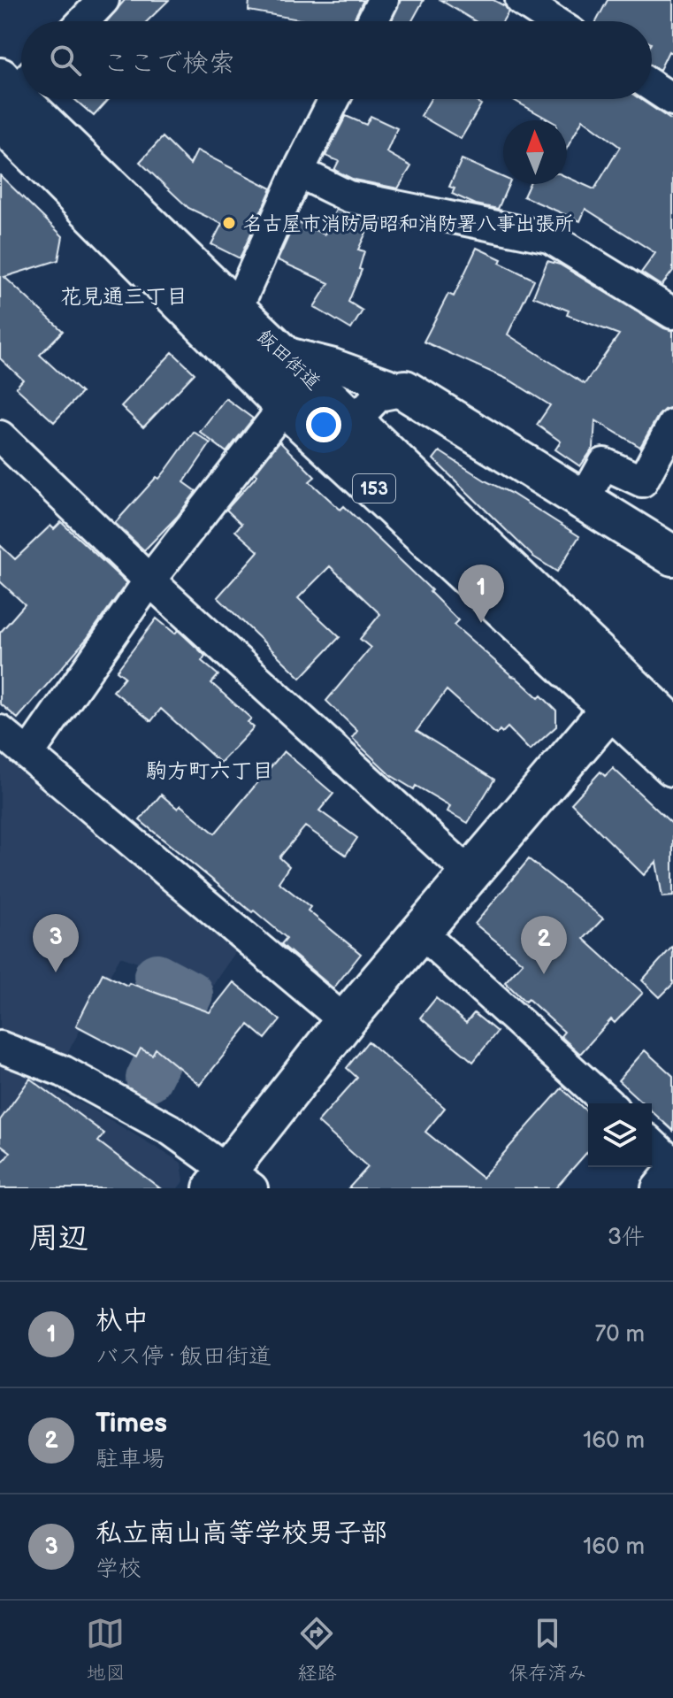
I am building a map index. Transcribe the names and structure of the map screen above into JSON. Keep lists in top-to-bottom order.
{
  "streets": {
    "main road": ["飯田街道", "153"]
  },
  "districts": ["花見通三丁目", "駒方町六丁目"],
  "places": ["名古屋市消防局昭和消防署八事出張所"],
  "north": "top",
  "page": {
    "search": "ここで検索",
    "pins": ["1", "3", "2"],
    "heading": ["周辺", "3件"],
    "list": [
      {
        "mark": "1",
        "name": "杁中",
        "note": "バス停 · 飯田街道",
        "value": "70 m"
      },
      {
        "mark": "2",
        "name": "Times",
        "note": "駐車場",
        "value": "160 m"
      },
      {
        "mark": "3",
        "name": "私立南山高等学校男子部",
        "note": "学校",
        "value": "160 m"
      }
    ],
    "nav": ["地図", "経路", "保存済み"]
  }
}
